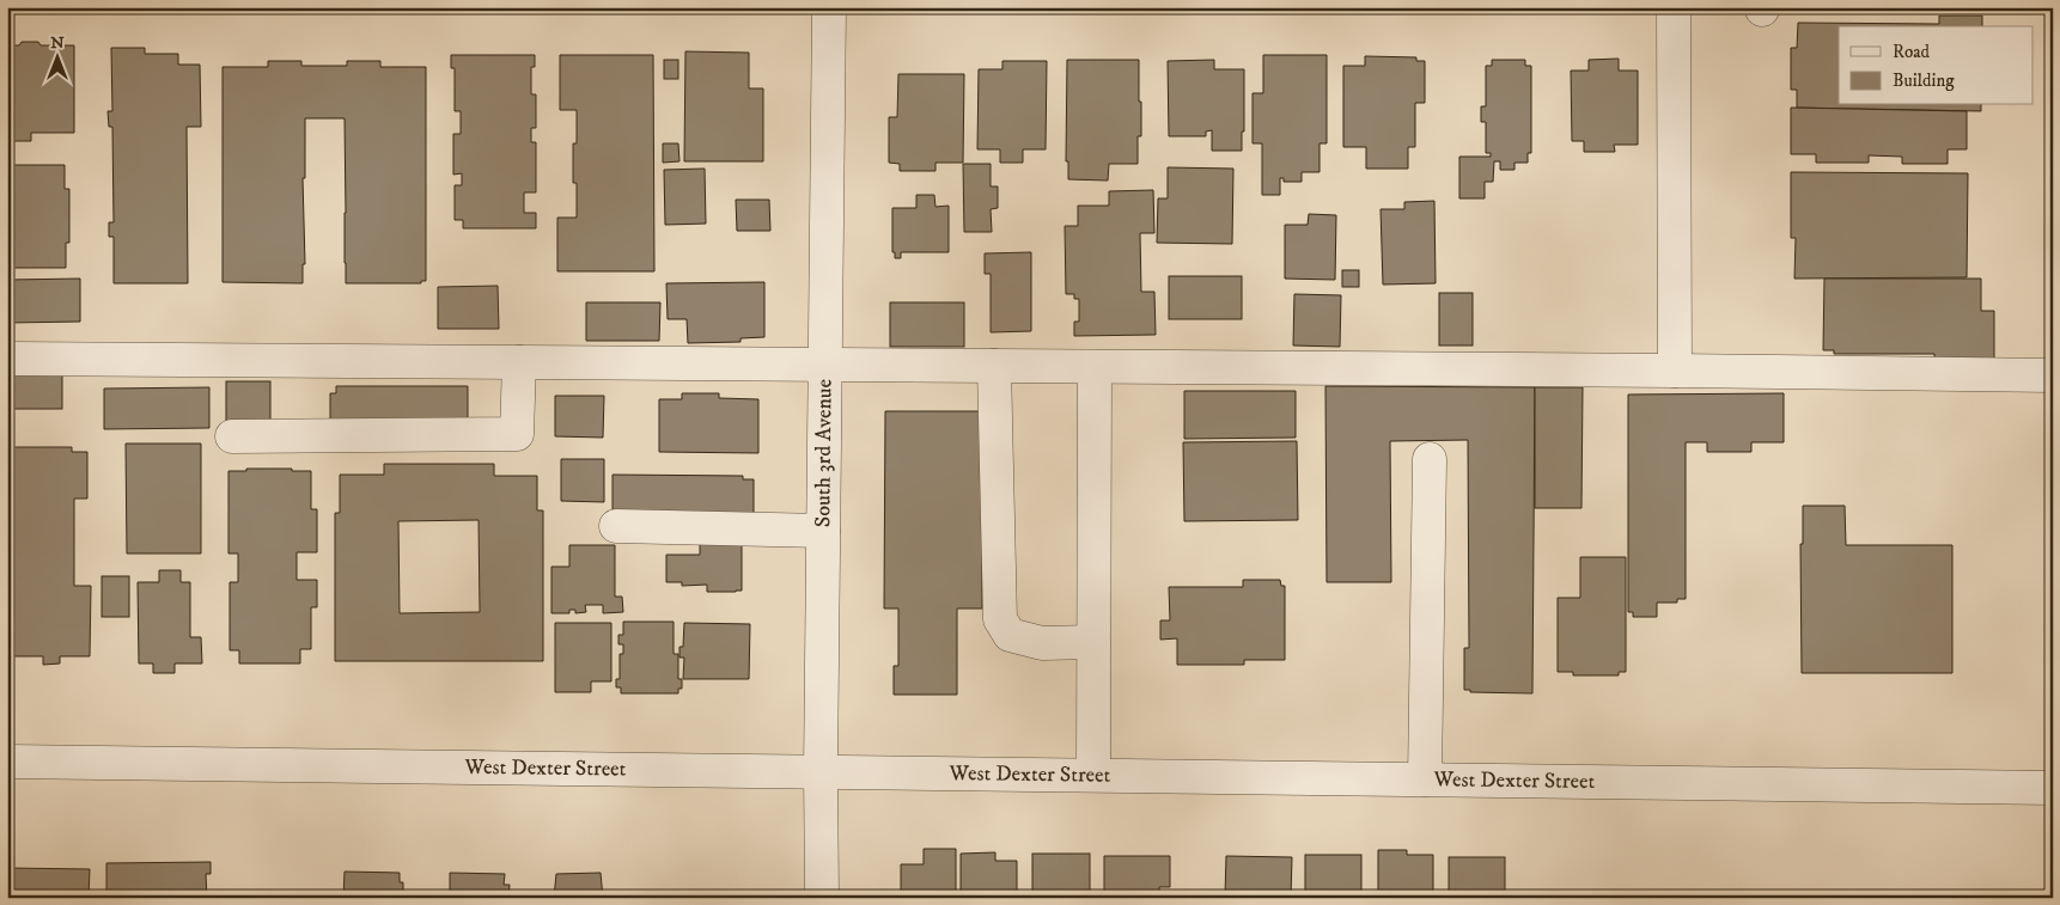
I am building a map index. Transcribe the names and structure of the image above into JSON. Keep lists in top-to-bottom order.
{
  "streets": {
    "street": ["South 3rd Avenue", "West Dexter Street"]
  },
  "crossings": [
    ["South 3rd Avenue", "West Dexter Street"]
  ],
  "legend": ["Road", "Building"],
  "north": "top"
}
